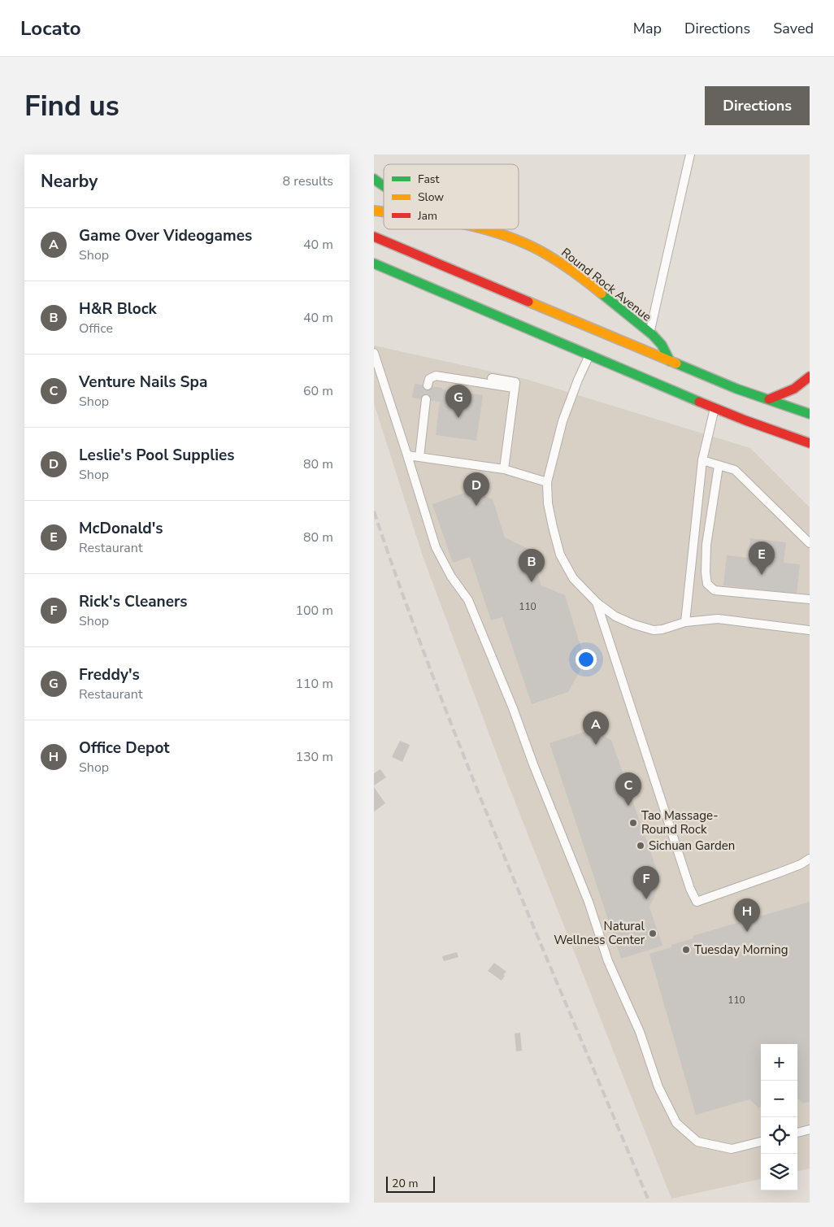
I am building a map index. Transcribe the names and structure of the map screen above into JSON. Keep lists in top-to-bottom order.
{
  "streets": {
    "main road": ["Round Rock Avenue"]
  },
  "places": [
    "Tao Massage- Round Rock",
    "Sichuan Garden",
    "Natural Wellness Center",
    "Tuesday Morning"
  ],
  "house_numbers": ["110", "110"],
  "legend": ["Fast", "Slow", "Jam"],
  "scale_bar": "20 m",
  "page": {
    "header": "Locato",
    "nav": ["Map", "Directions", "Saved"],
    "buttons": "Directions",
    "title": "Find us",
    "heading": ["Nearby", "8 results"],
    "list": [
      {
        "mark": "A",
        "name": "Game Over Videogames",
        "note": "Shop",
        "value": "40 m"
      },
      {
        "mark": "B",
        "name": "H&R Block",
        "note": "Office",
        "value": "40 m"
      },
      {
        "mark": "C",
        "name": "Venture Nails Spa",
        "note": "Shop",
        "value": "60 m"
      },
      {
        "mark": "D",
        "name": "Leslie's Pool Supplies",
        "note": "Shop",
        "value": "80 m"
      },
      {
        "mark": "E",
        "name": "McDonald's",
        "note": "Restaurant",
        "value": "80 m"
      },
      {
        "mark": "F",
        "name": "Rick's Cleaners",
        "note": "Shop",
        "value": "100 m"
      },
      {
        "mark": "G",
        "name": "Freddy's",
        "note": "Restaurant",
        "value": "110 m"
      },
      {
        "mark": "H",
        "name": "Office Depot",
        "note": "Shop",
        "value": "130 m"
      }
    ],
    "pins": [
      "G",
      "D",
      "E",
      "B",
      "A",
      "C",
      "F",
      "H"
    ],
    "map_buttons": ["+", "−"],
    "scale": "20 m"
  }
}
